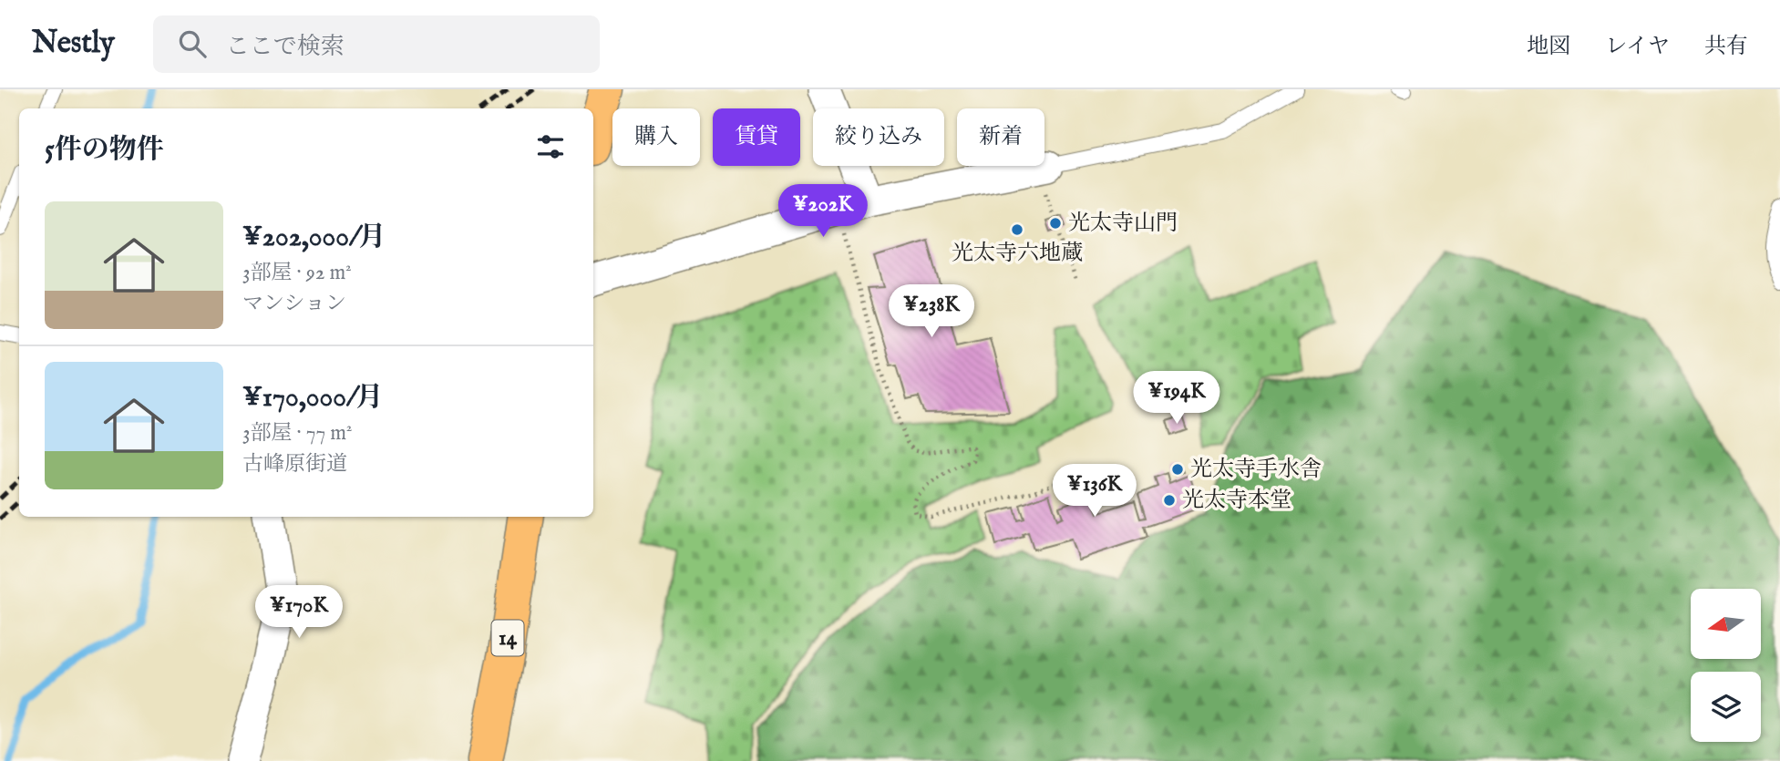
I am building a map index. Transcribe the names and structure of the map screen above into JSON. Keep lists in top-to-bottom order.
{
  "streets": {
    "main road": ["14"]
  },
  "places": [
    "光太寺山門",
    "光太寺六地蔵",
    "光太寺手水舎",
    "光太寺本堂"
  ],
  "north": "left",
  "page": {
    "header": "Nestly",
    "search": "ここで検索",
    "nav": ["地図", "レイヤ", "共有"],
    "chip": [
      "購入",
      "賃貸",
      "絞り込み",
      "新着"
    ],
    "heading": "5件の物件",
    "price": [
      "¥202K",
      "¥238K",
      "¥194K",
      "¥136K",
      "¥170K"
    ],
    "list": [
      {
        "name": "¥202,000/月",
        "note": "3部屋 · 92 m² · マンション"
      },
      {
        "name": "¥170,000/月",
        "note": "3部屋 · 77 m² · 古峰原街道"
      }
    ]
  }
}
